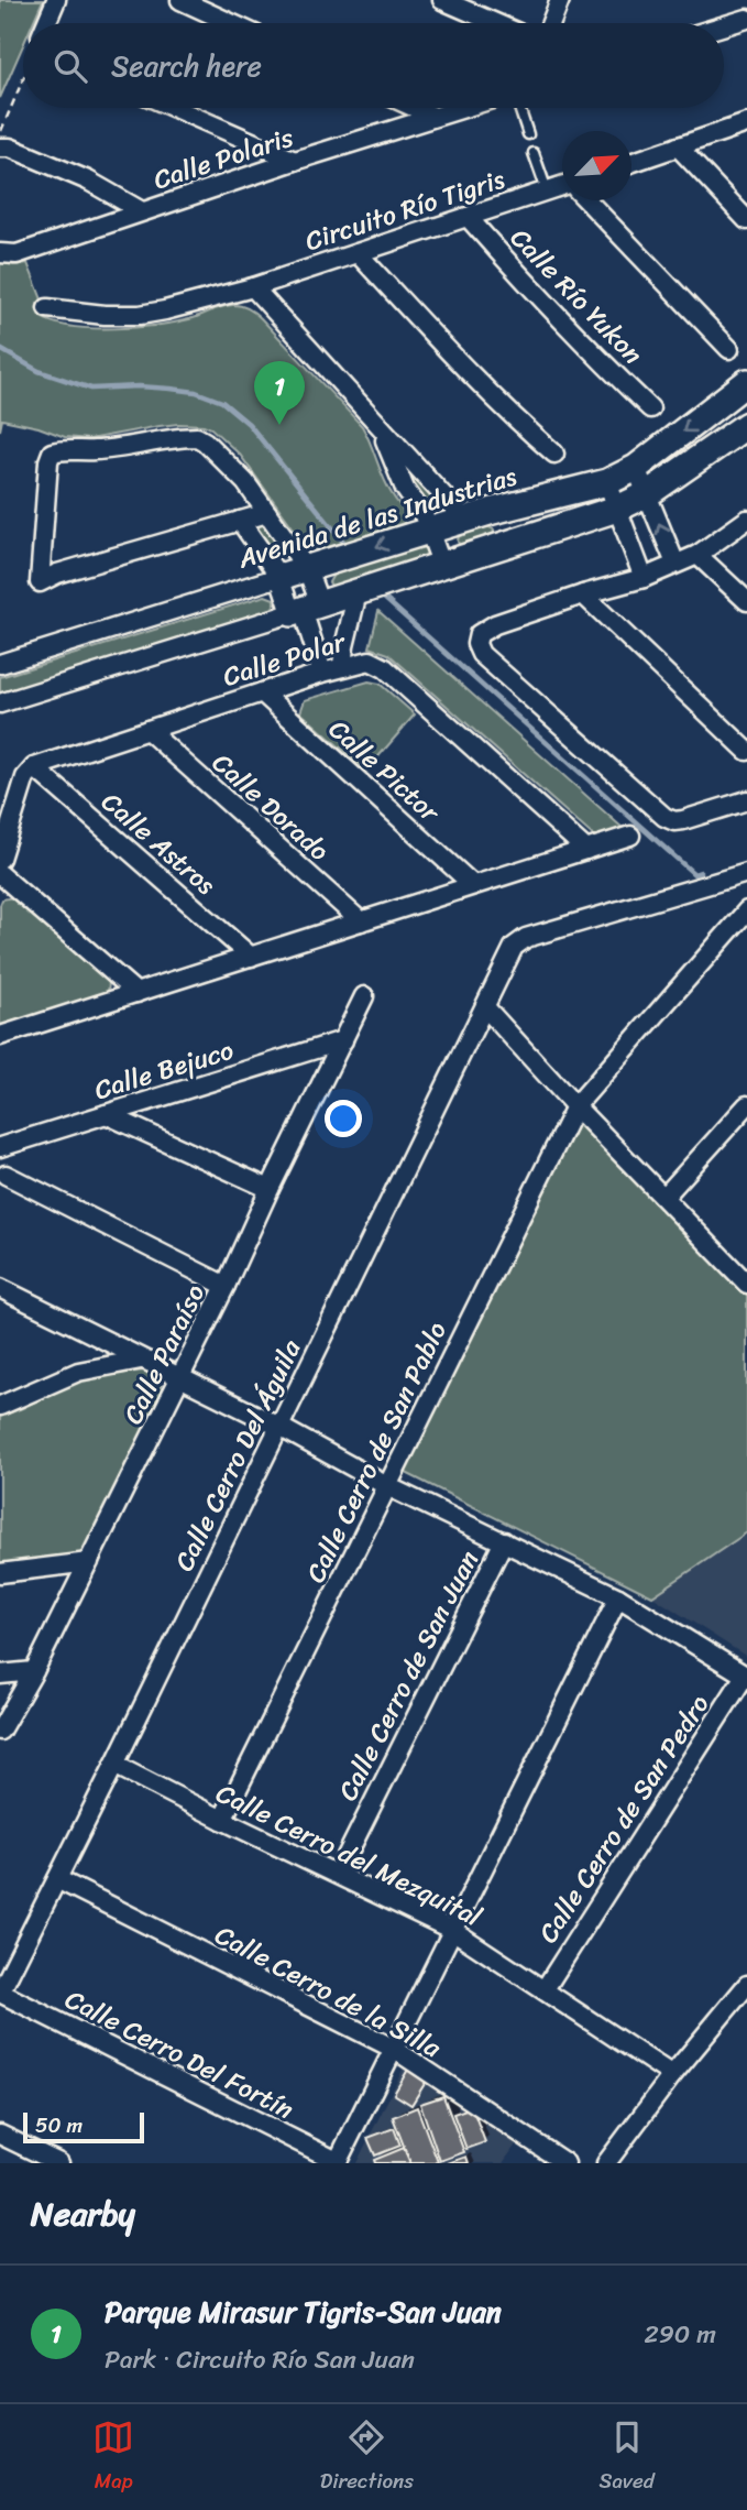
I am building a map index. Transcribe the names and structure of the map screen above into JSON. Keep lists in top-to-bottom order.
{
  "streets": {
    "street": [
      "Calle Polaris",
      "Circuito Río Tigris",
      "Calle Río Yukon",
      "Avenida de las Industrias",
      "Calle Polar",
      "Calle Pictor",
      "Calle Dorado",
      "Calle Astros",
      "Calle Bejuco",
      "Calle Paraíso",
      "Calle Cerro de San Pablo",
      "Calle Cerro Del Águila",
      "Calle Cerro de San Juan",
      "Calle Cerro de San Pedro",
      "Calle Cerro del Mezquital",
      "Calle Cerro de la Silla",
      "Calle Cerro Del Fortín"
    ]
  },
  "crossings": [
    ["Circuito Río Tigris", "Calle Río Yukon"],
    ["Calle Polar", "Calle Pictor"],
    ["Calle Polar", "Calle Dorado"],
    ["Calle Polar", "Calle Astros"],
    ["Calle Bejuco", "Calle Paraíso"],
    ["Calle Cerro de San Pablo", "Calle Cerro del Mezquital"],
    ["Calle Cerro Del Águila", "Calle Cerro del Mezquital"],
    ["Calle Cerro Del Águila", "Calle Cerro de la Silla"],
    ["Calle Cerro Del Águila", "Calle Cerro Del Fortín"],
    ["Calle Cerro de San Juan", "Calle Cerro del Mezquital"],
    ["Calle Cerro de San Pedro", "Calle Cerro del Mezquital"]
  ],
  "scale_bar": "50 m",
  "north": "top right",
  "page": {
    "search": "Search here",
    "pins": "1",
    "scale": "50 m",
    "heading": "Nearby",
    "list": [
      {
        "mark": "1",
        "name": "Parque Mirasur Tigris-San Juan",
        "note": "Park · Circuito Río San Juan",
        "value": "290 m"
      }
    ],
    "nav": ["Map", "Directions", "Saved"]
  }
}
